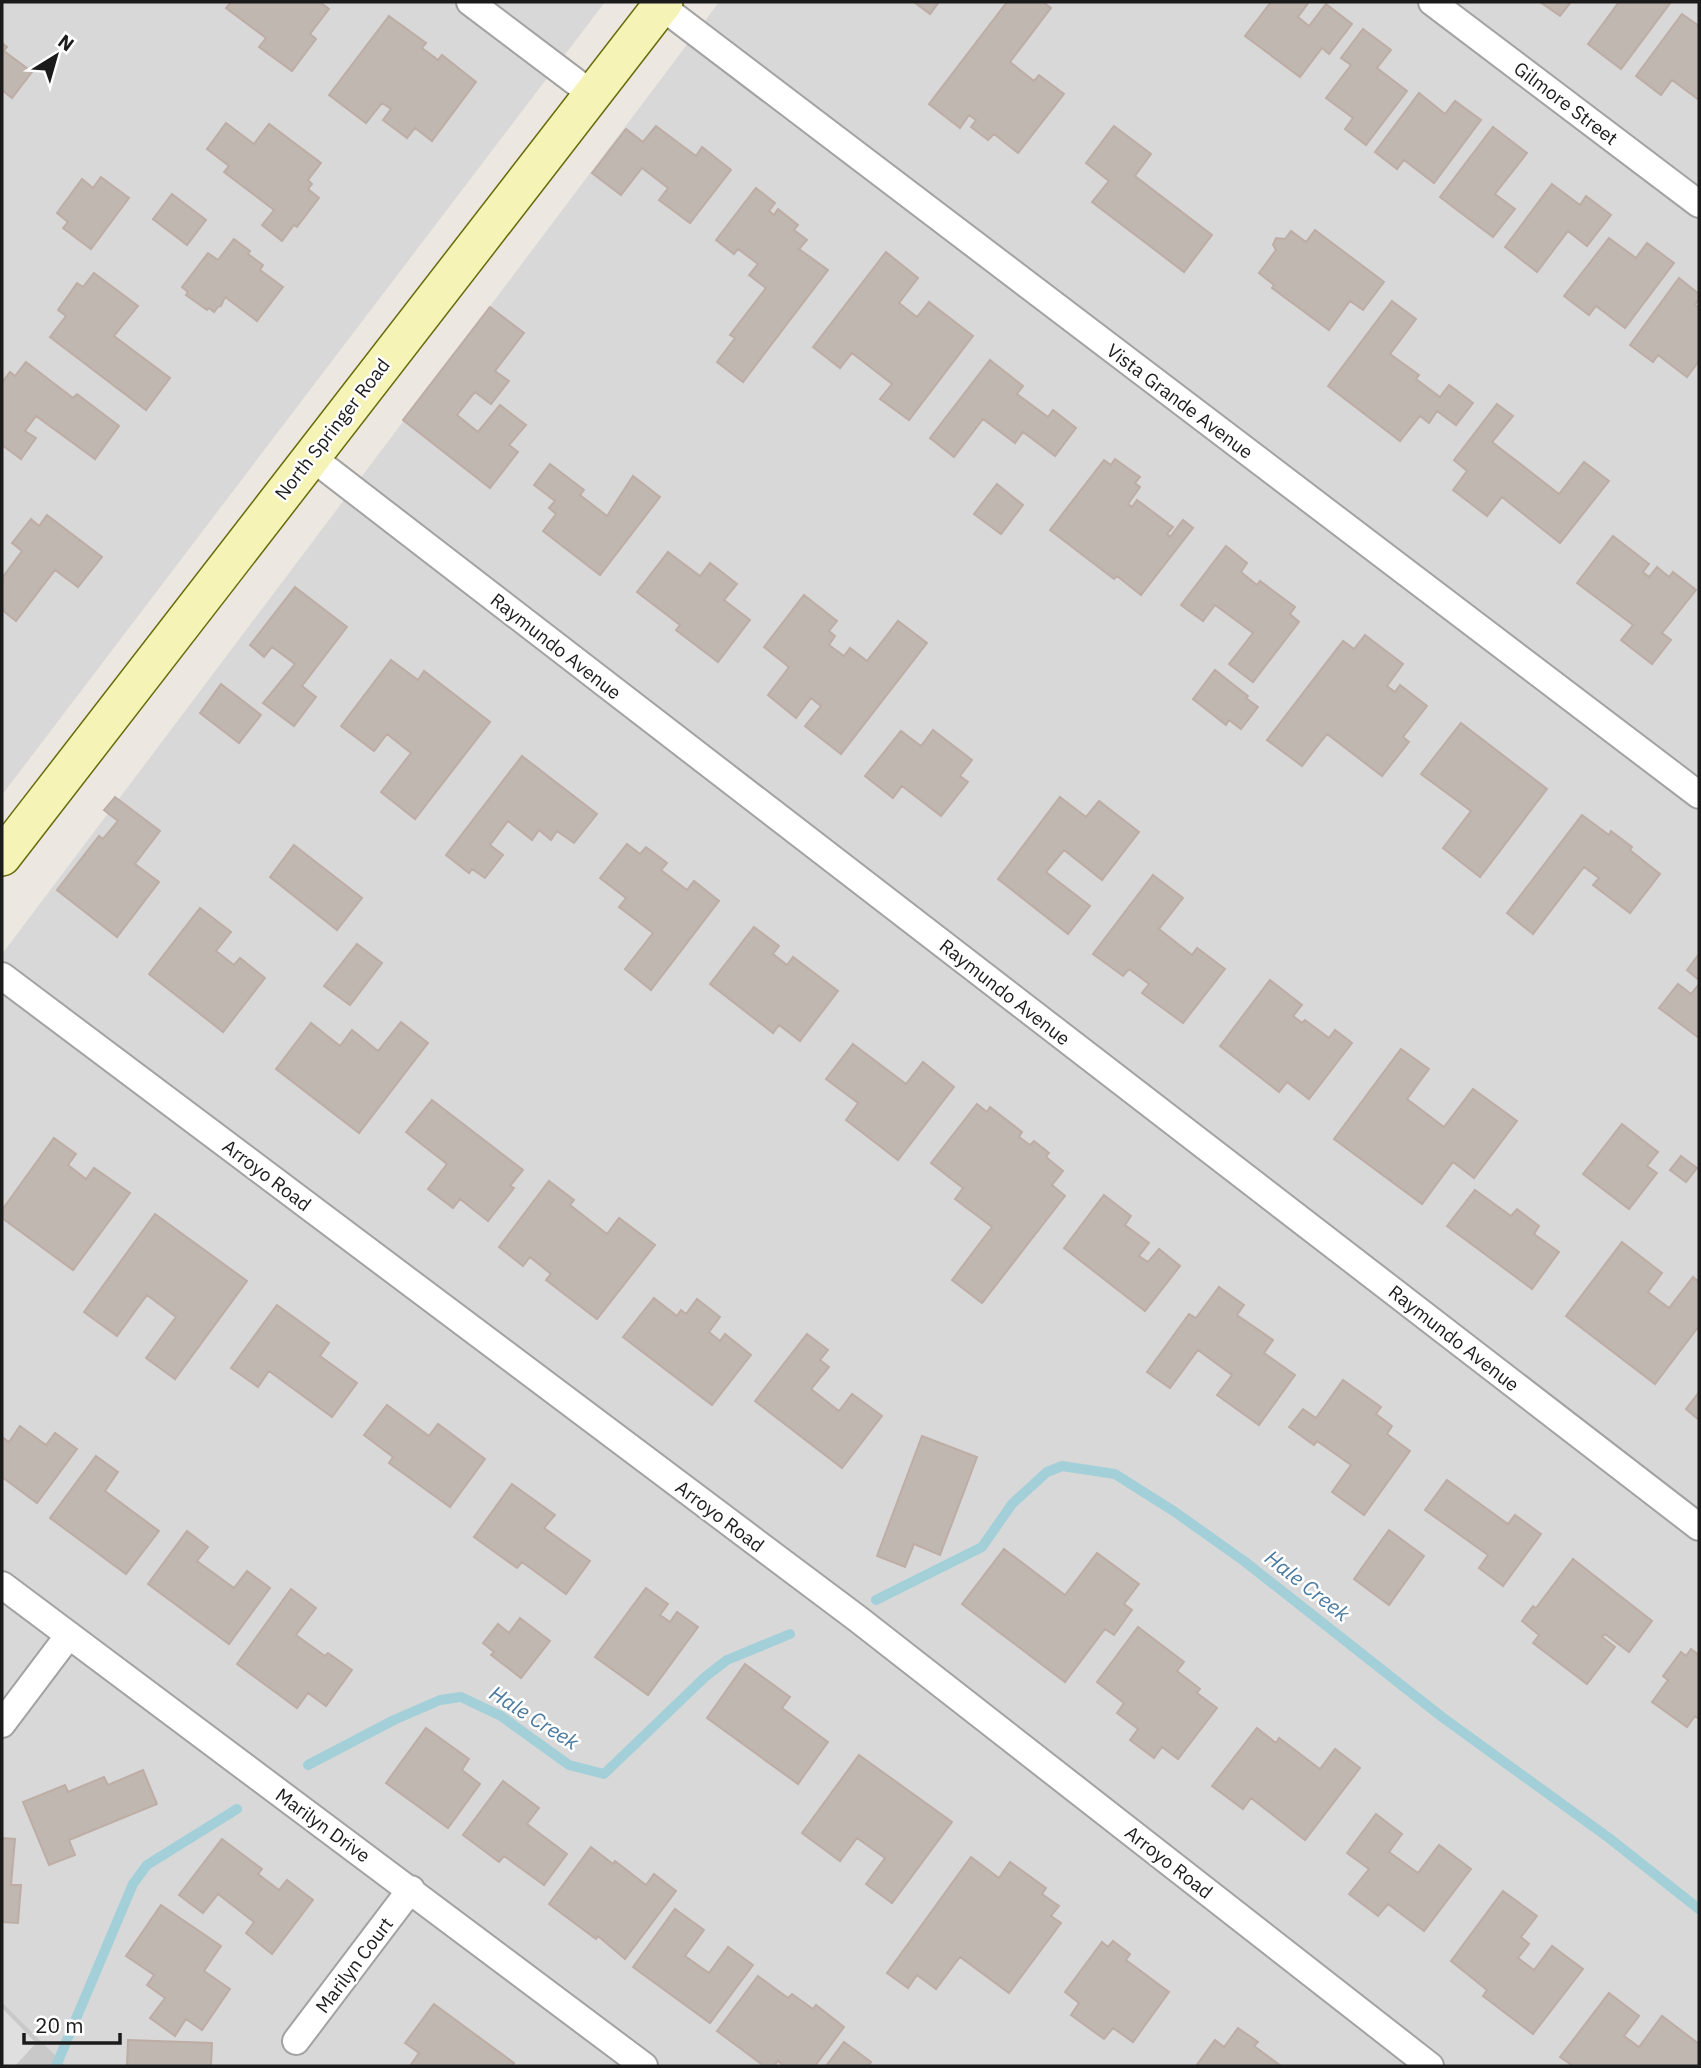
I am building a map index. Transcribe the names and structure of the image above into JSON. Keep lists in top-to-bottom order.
{
  "streets": {
    "street": [
      "Gilmore Street",
      "Vista Grande Avenue",
      "North Springer Road",
      "Raymundo Avenue",
      "Arroyo Road",
      "Marilyn Drive",
      "Marilyn Court"
    ]
  },
  "crossings": [
    ["Vista Grande Avenue", "North Springer Road"],
    ["North Springer Road", "Raymundo Avenue"],
    ["Marilyn Drive", "Marilyn Court"]
  ],
  "water": ["Hale Creek"],
  "scale_bar": "20 m",
  "north": "top right"
}
